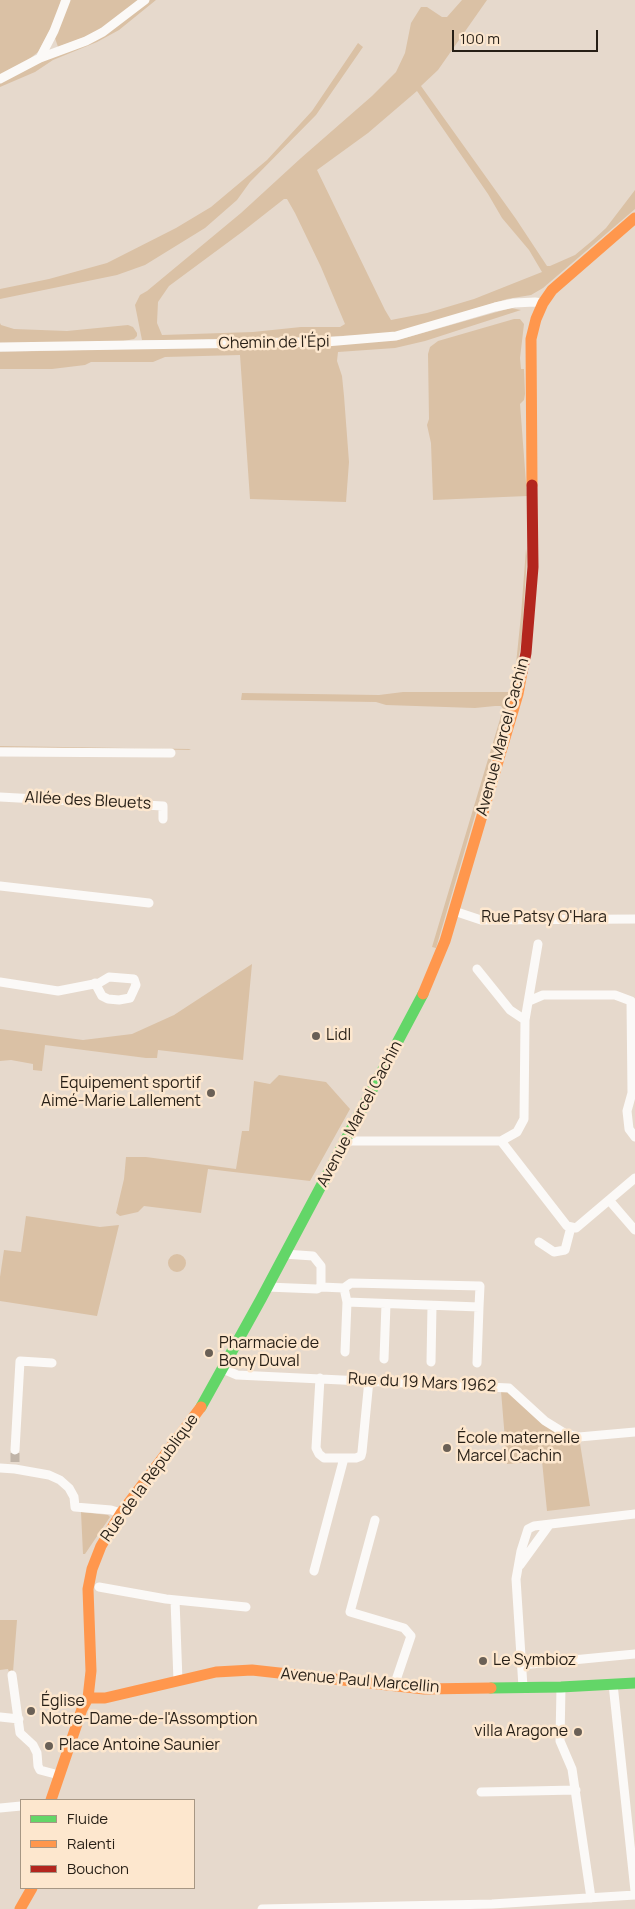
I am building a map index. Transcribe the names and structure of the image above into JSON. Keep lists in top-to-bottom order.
{
  "streets": {
    "street": [
      "Chemin de l'Épi",
      "Avenue Marcel Cachin",
      "Allée des Bleuets",
      "Rue Patsy O'Hara",
      "Rue du 19 Mars 1962",
      "Rue de la République",
      "Avenue Paul Marcellin"
    ]
  },
  "crossings": [
    ["Chemin de l'Épi", "Avenue Marcel Cachin"],
    ["Avenue Marcel Cachin", "Rue Patsy O'Hara"],
    ["Avenue Marcel Cachin", "Rue de la République"],
    ["Rue du 19 Mars 1962", "Rue de la République"],
    ["Rue de la République", "Avenue Paul Marcellin"]
  ],
  "places": [
    "Lidl",
    "Equipement sportif Aimé-Marie Lallement",
    "Pharmacie de Bony Duval",
    "École maternelle Marcel Cachin",
    "Le Symbioz",
    "Église Notre-Dame-de-l'Assomption",
    "villa Aragone",
    "Place Antoine Saunier"
  ],
  "legend": ["Fluide", "Ralenti", "Bouchon"],
  "scale_bar": "100 m"
}
